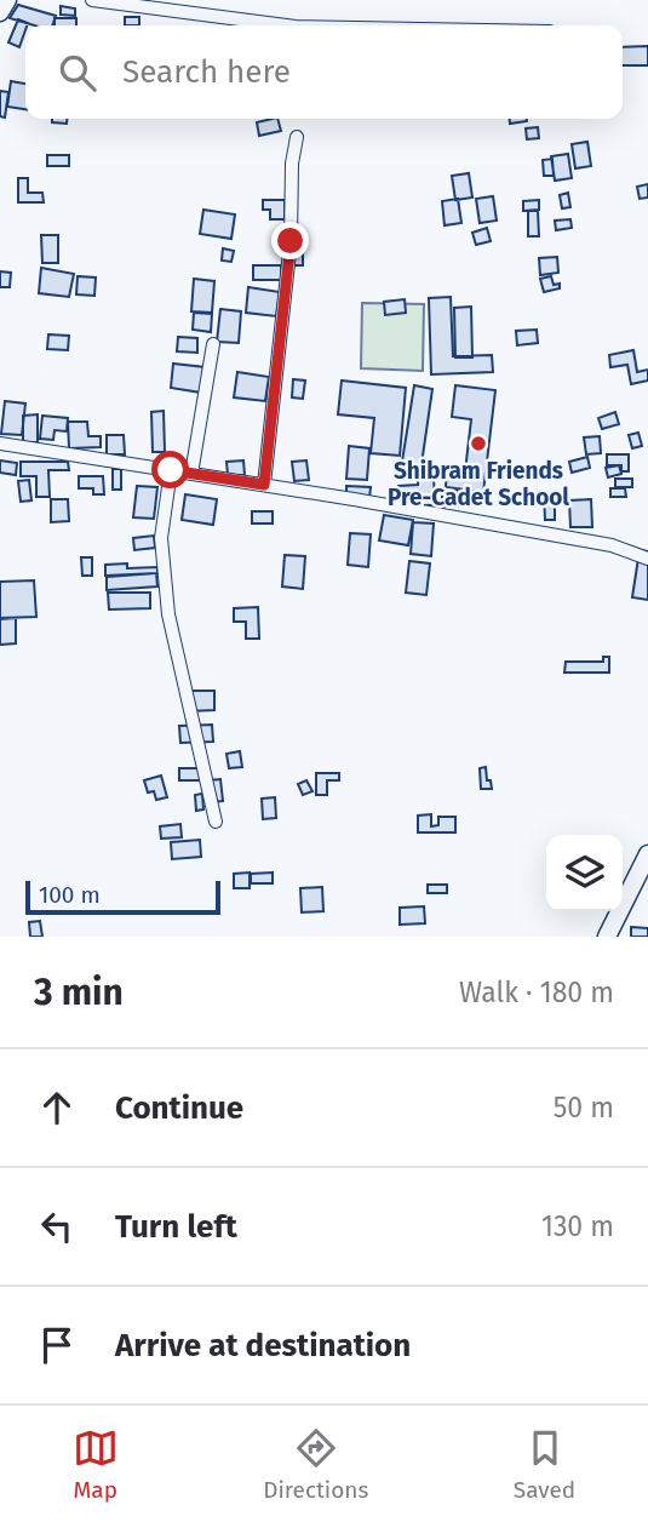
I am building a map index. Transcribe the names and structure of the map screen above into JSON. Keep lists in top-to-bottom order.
{
  "places": ["Shibram Friends Pre-Cadet School"],
  "scale_bar": "100 m",
  "page": {
    "search": "Search here",
    "scale": "100 m",
    "heading": ["3 min", "Walk · 180 m"],
    "list": [
      ["Continue", "50 m"],
      ["Turn left", "130 m"],
      "Arrive at destination"
    ],
    "nav": ["Map", "Directions", "Saved"]
  }
}
